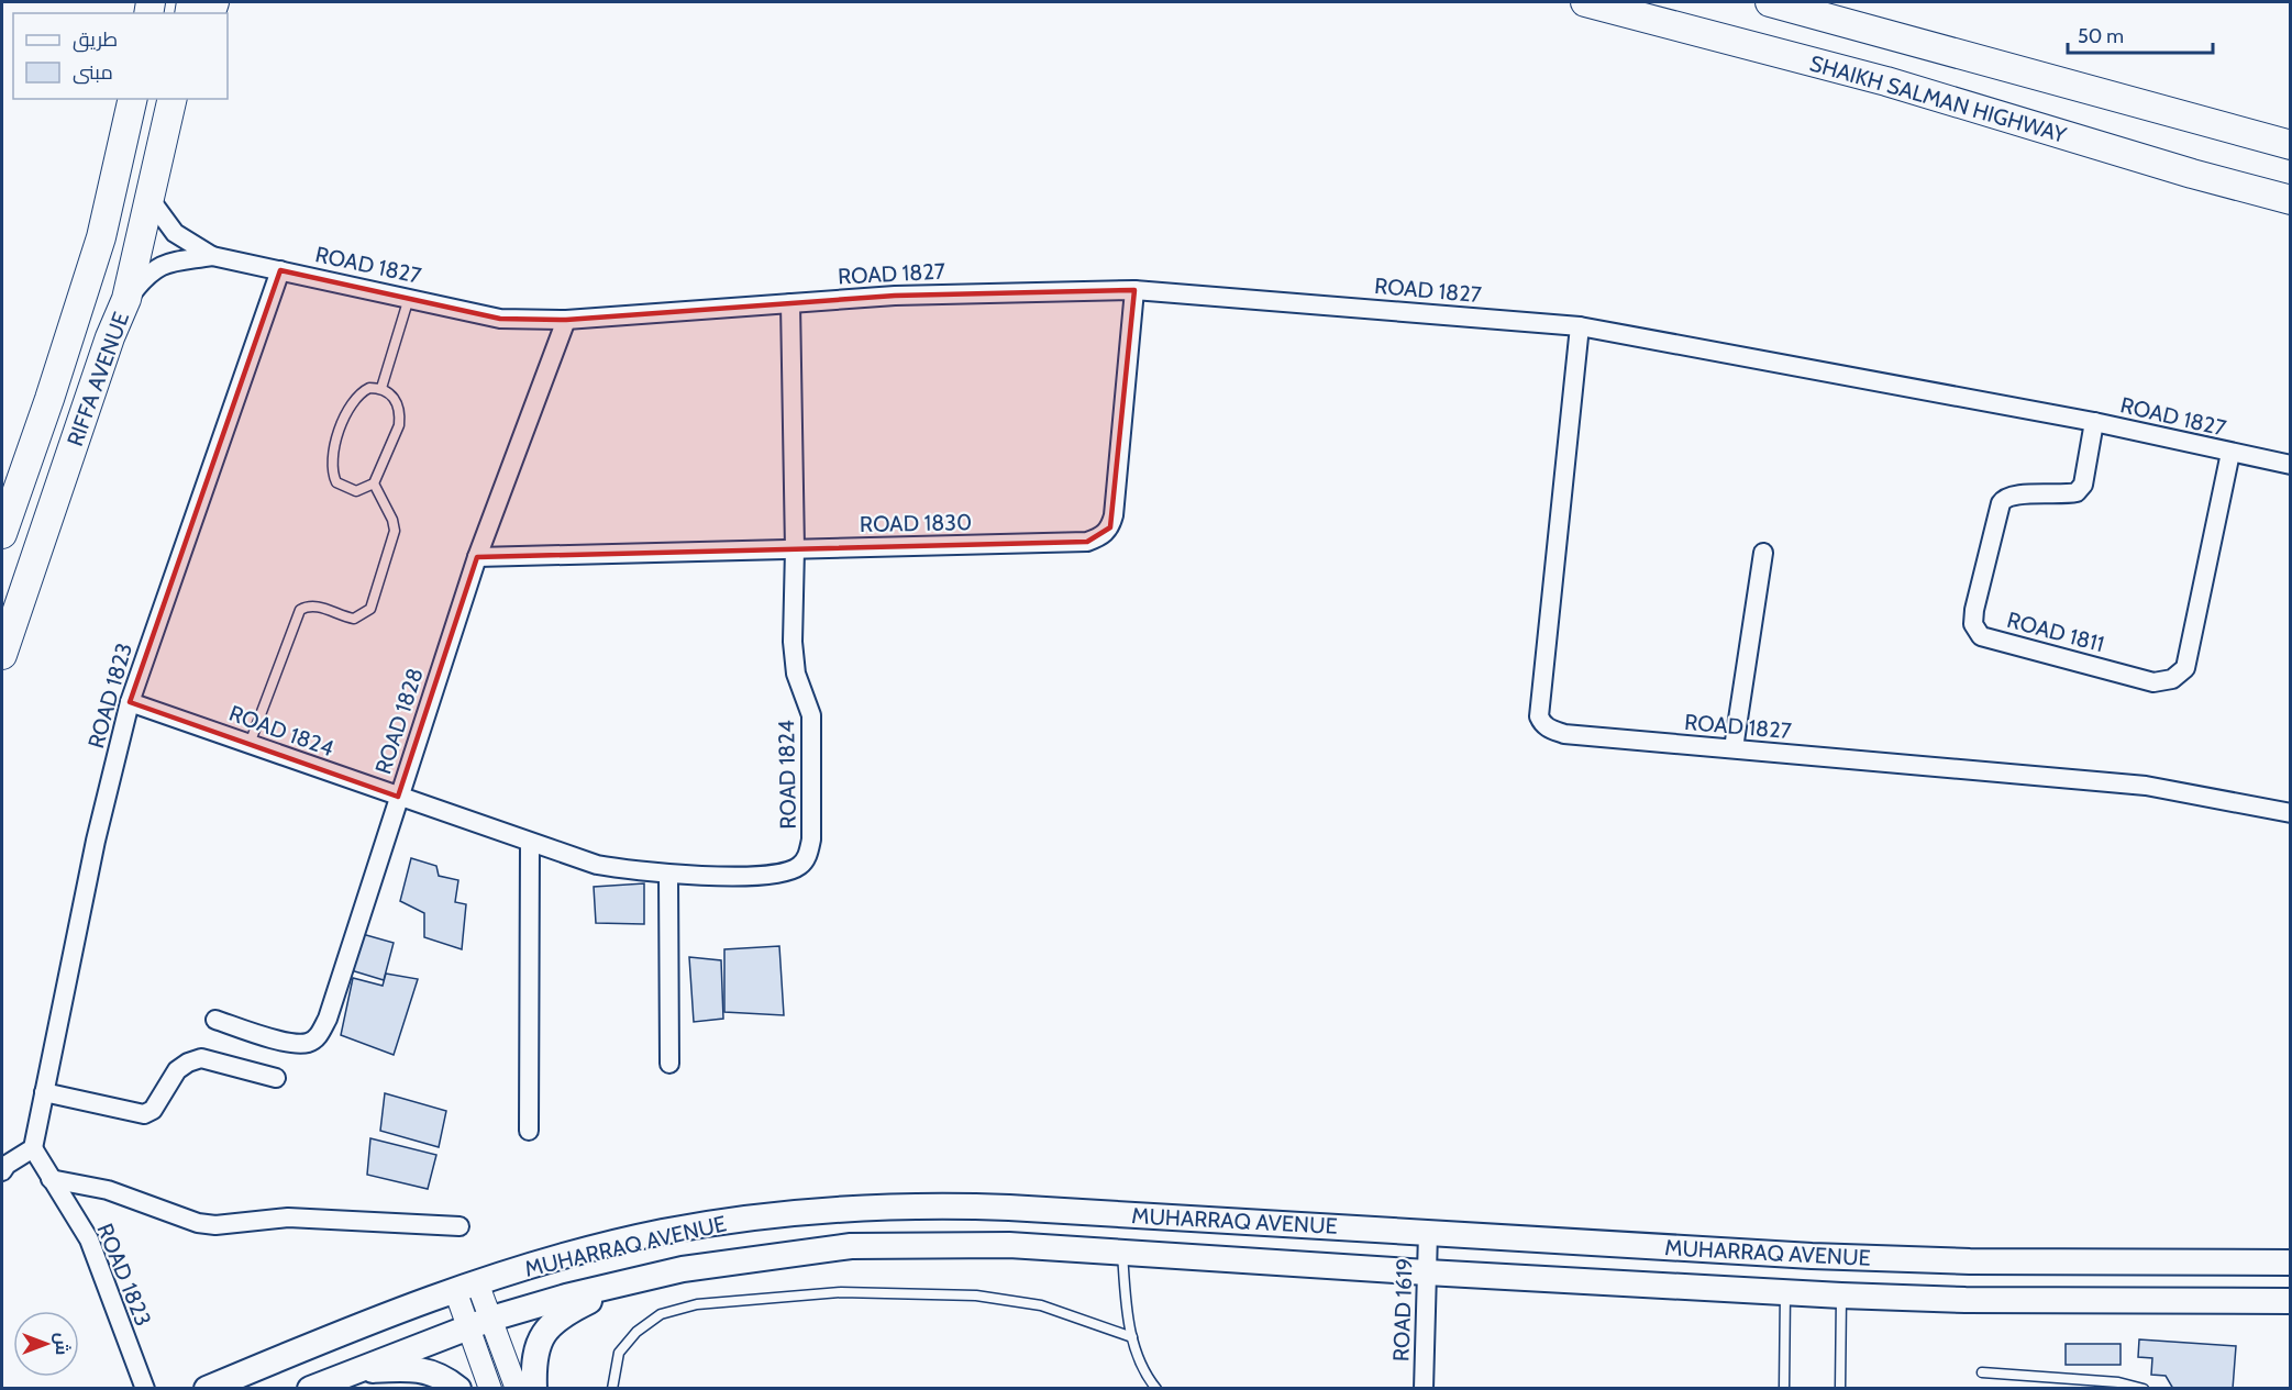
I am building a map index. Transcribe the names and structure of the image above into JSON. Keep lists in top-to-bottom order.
{
  "streets": {
    "main road": ["SHAIKH SALMAN HIGHWAY", "RIFFA AVENUE", "MUHARRAQ AVENUE"],
    "street": [
      "ROAD 1827",
      "ROAD 1830",
      "ROAD 1811",
      "ROAD 1823",
      "ROAD 1828",
      "ROAD 1824",
      "ROAD 1619"
    ]
  },
  "crossings": [
    ["ROAD 1827", "RIFFA AVENUE"],
    ["ROAD 1827", "ROAD 1830"],
    ["ROAD 1827", "ROAD 1811"],
    ["ROAD 1827", "ROAD 1823"],
    ["ROAD 1827", "ROAD 1828"],
    ["ROAD 1827", "ROAD 1824"],
    ["ROAD 1830", "ROAD 1828"],
    ["ROAD 1830", "ROAD 1824"],
    ["ROAD 1823", "ROAD 1824"],
    ["ROAD 1828", "ROAD 1824"],
    ["MUHARRAQ AVENUE", "ROAD 1619"]
  ],
  "legend": ["طريق", "مبنى"],
  "scale_bar": "50 m",
  "north": "right"
}
